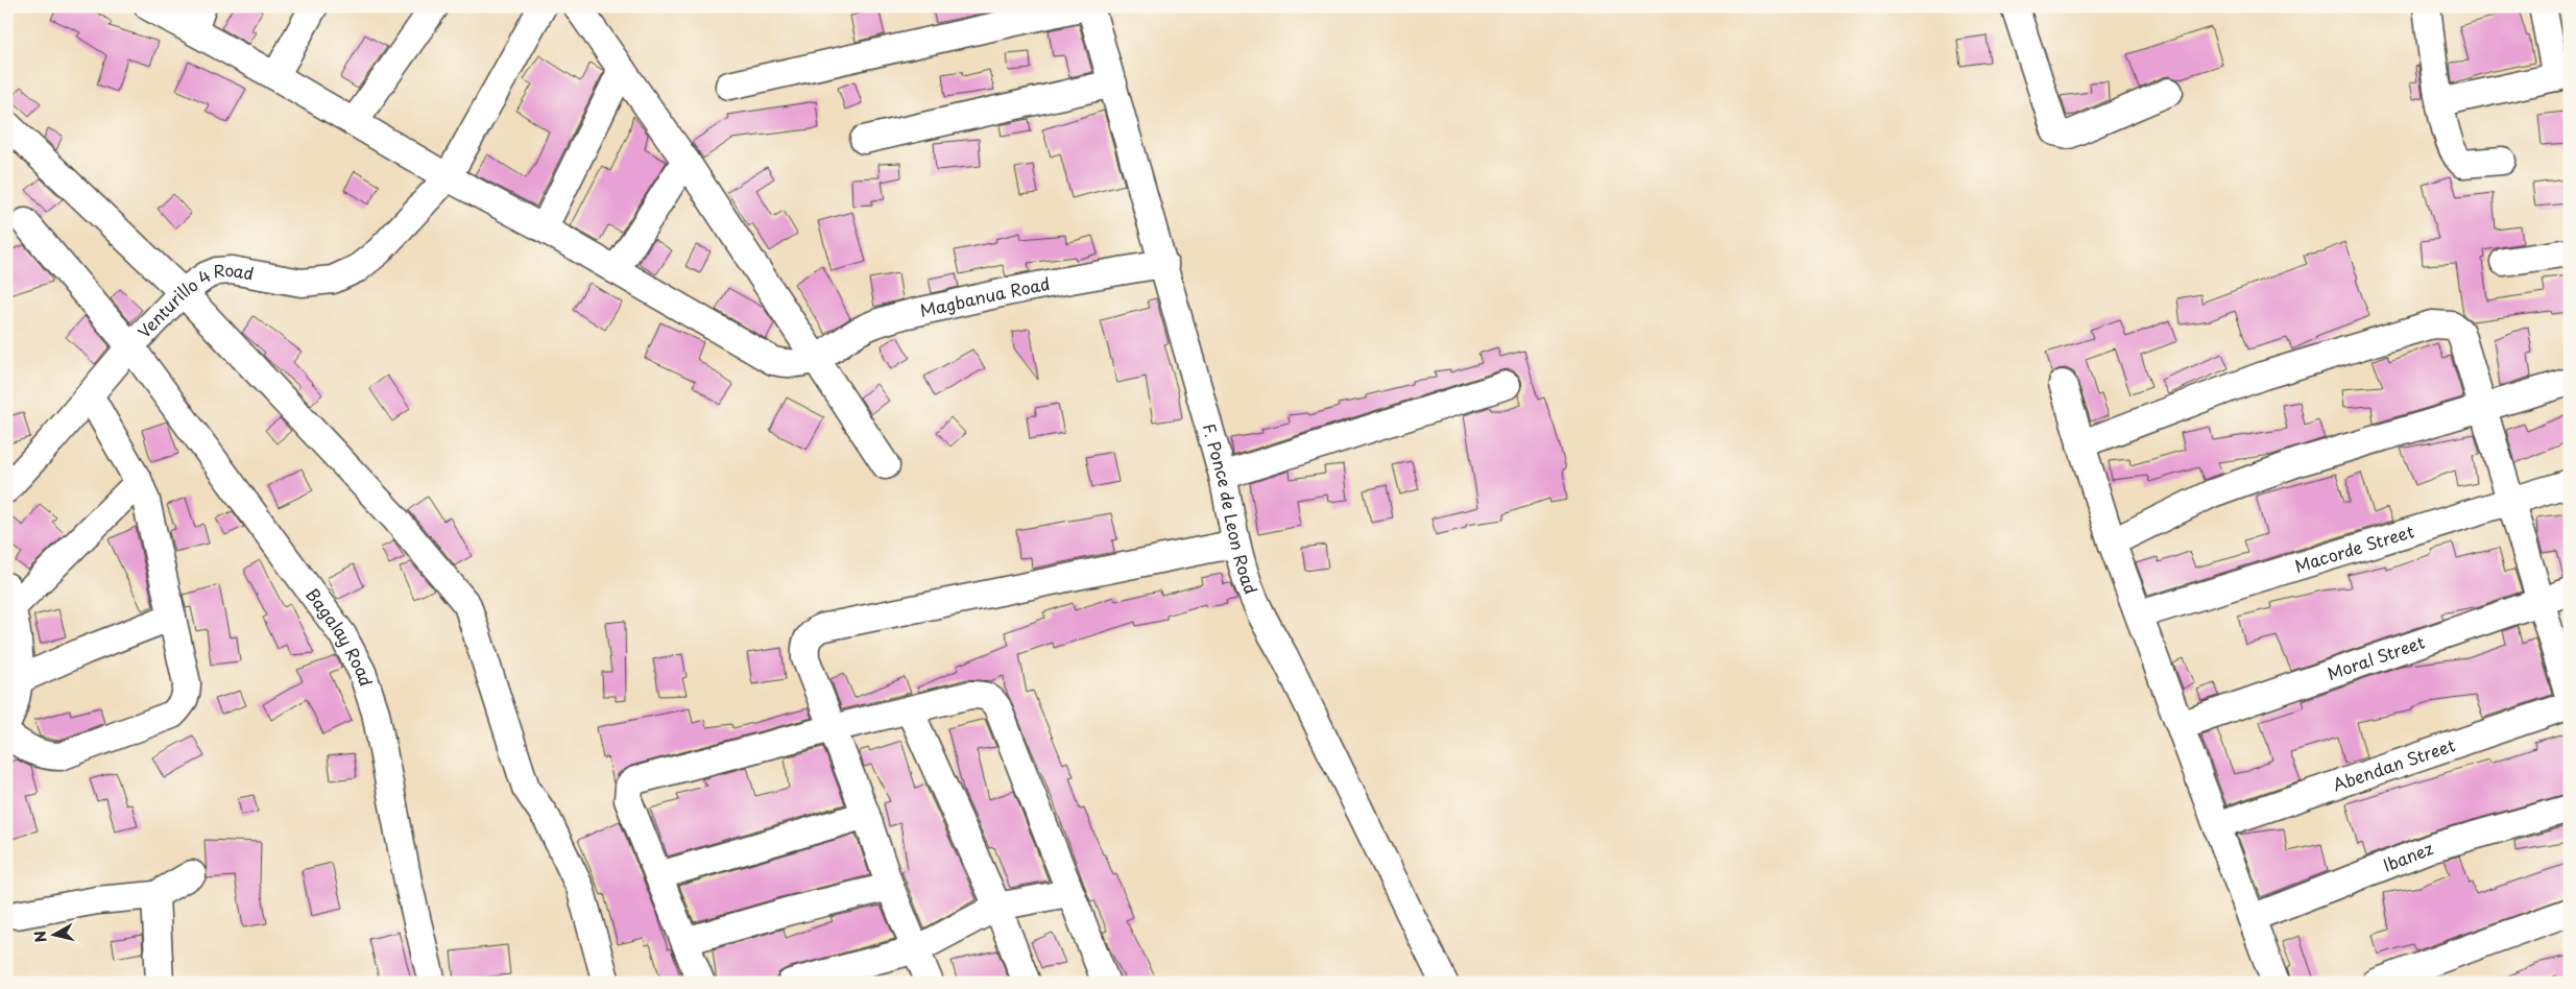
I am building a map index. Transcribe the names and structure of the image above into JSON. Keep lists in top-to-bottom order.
{
  "streets": {
    "street": [
      "Magbanua Road",
      "Venturillo 4 Road",
      "F. Ponce de Leon Road",
      "Macorde Street",
      "Bagalay Road",
      "Moral Street",
      "Abendan Street",
      "Ibanez"
    ]
  },
  "crossings": [
    ["Magbanua Road", "F. Ponce de Leon Road"],
    ["Venturillo 4 Road", "Bagalay Road"]
  ],
  "north": "left"
}
